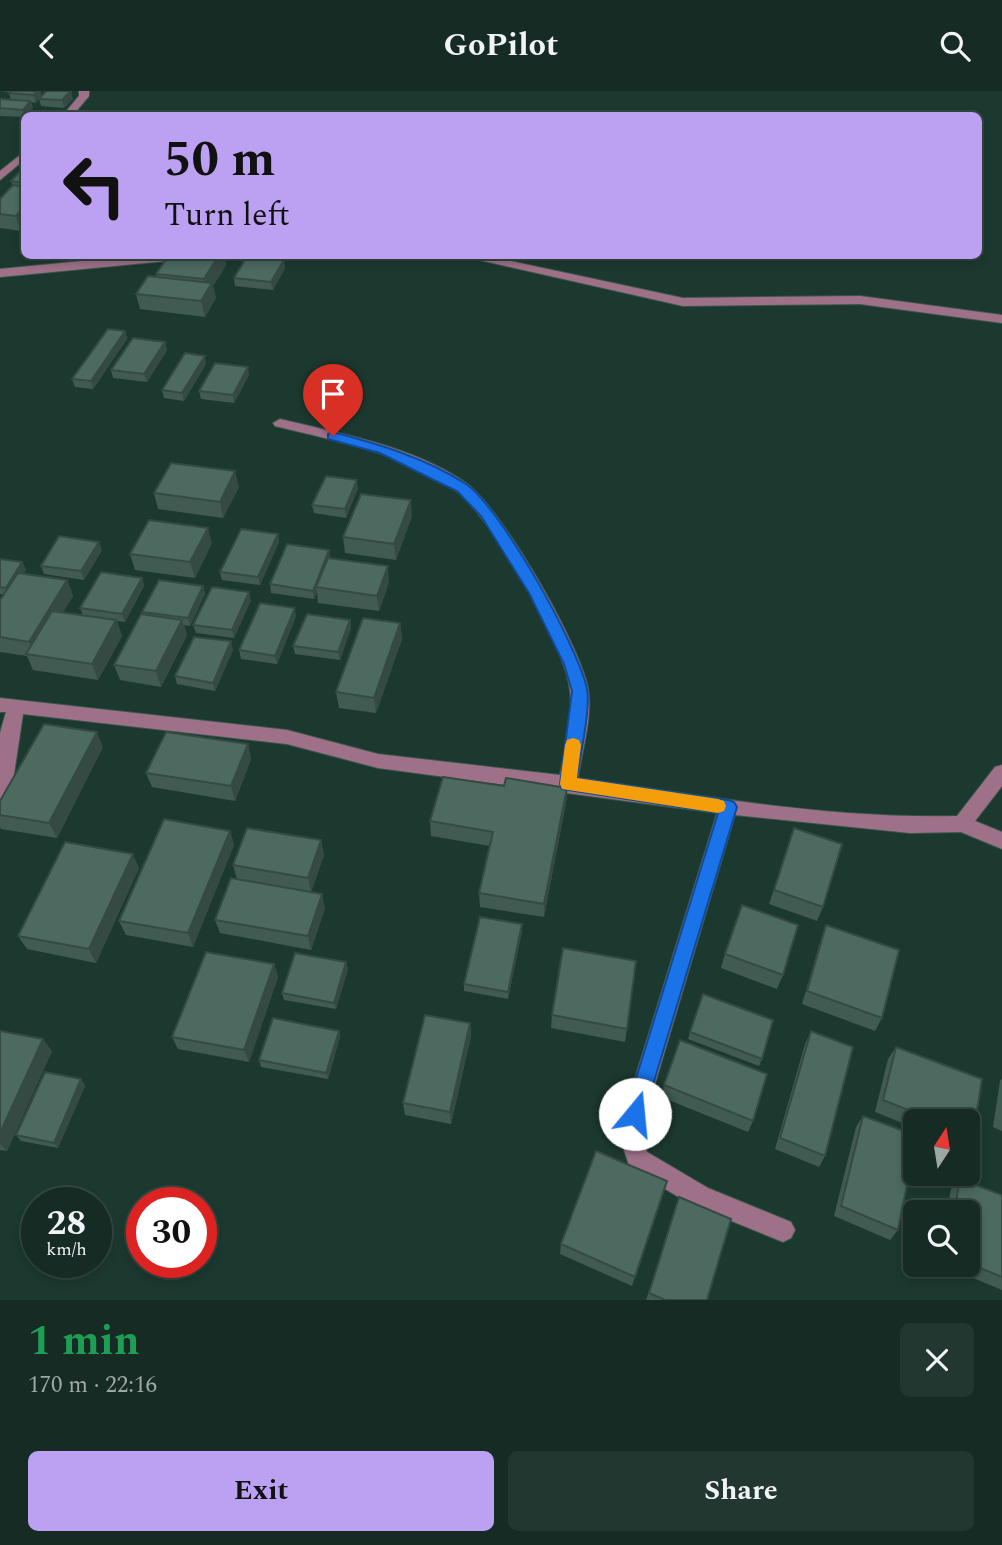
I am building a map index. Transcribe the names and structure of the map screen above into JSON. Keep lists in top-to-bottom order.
{
  "north": "top",
  "page": {
    "header": "GoPilot",
    "turn": ["50 m", "Turn left"],
    "speed": "28 km/h",
    "limit": "30",
    "heading": ["1 min", "170 m · 22:16"],
    "buttons": ["Exit", "Share"]
  }
}
